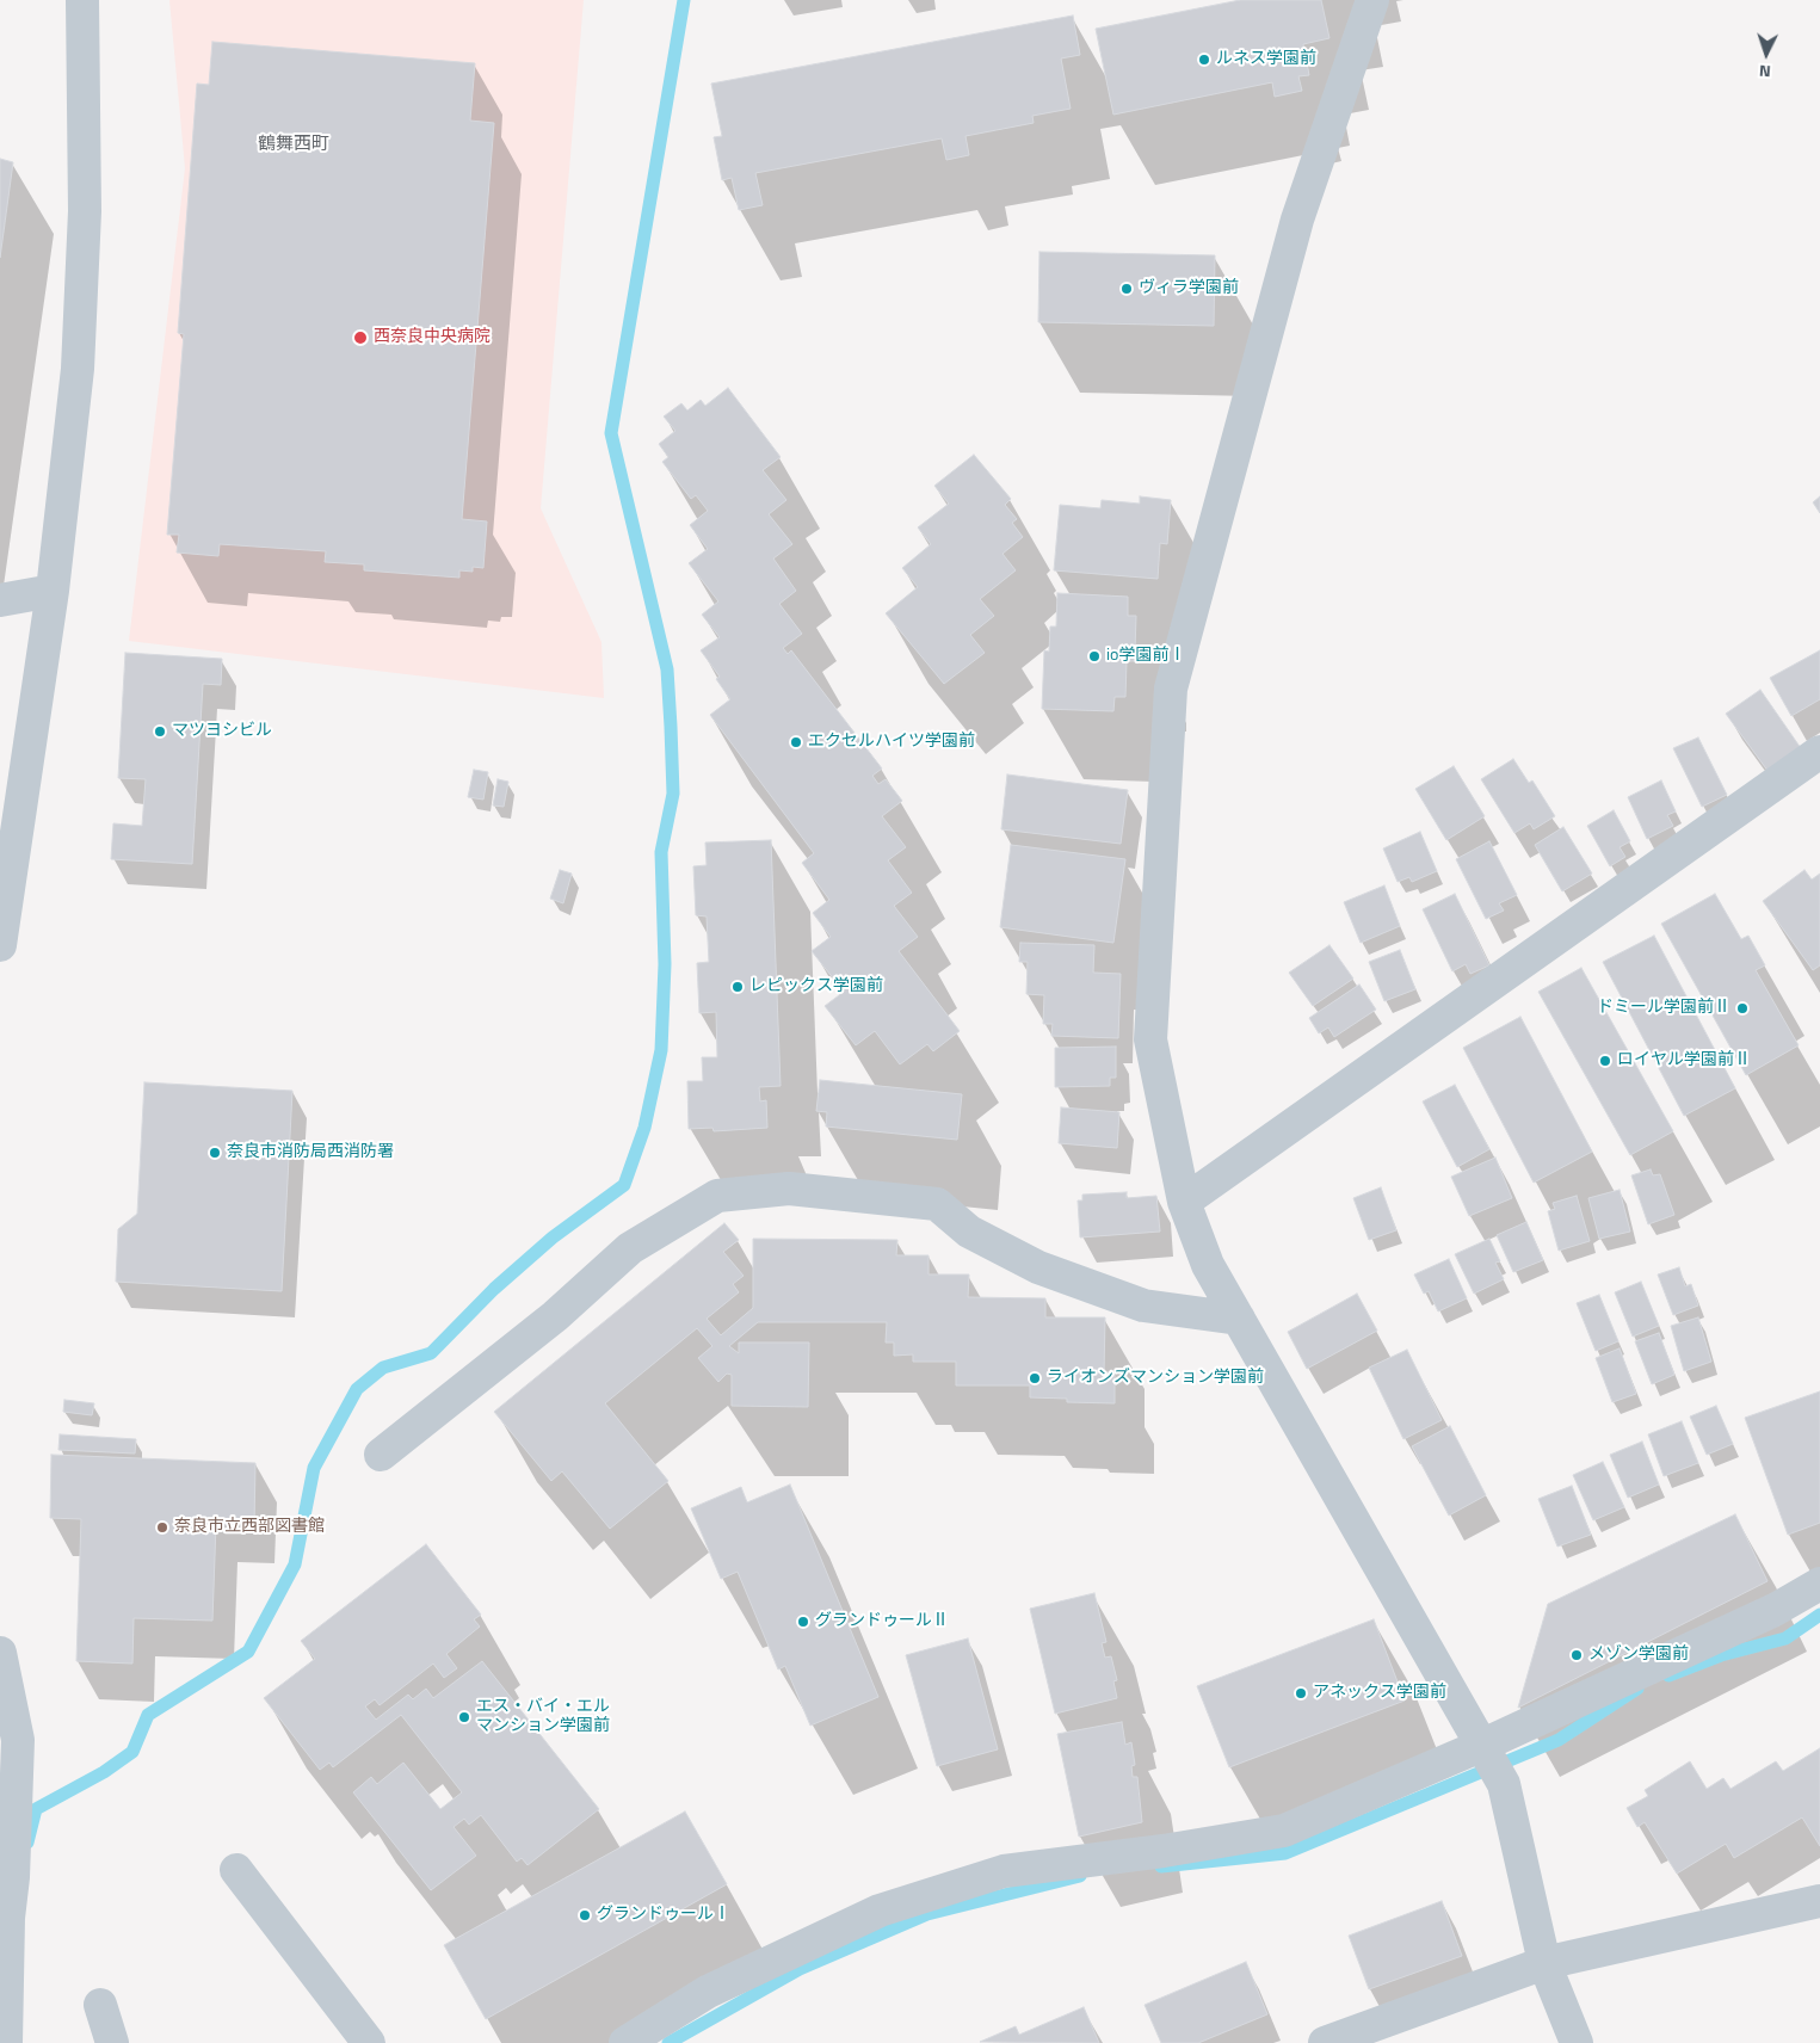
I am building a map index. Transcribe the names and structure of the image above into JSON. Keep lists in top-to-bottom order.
{
  "districts": ["鶴舞西町"],
  "places": [
    "ルネス学園前",
    "ヴィラ学園前",
    "西奈良中央病院",
    "io学園前Ⅰ",
    "マツヨシビル",
    "エクセルハイツ学園前",
    "レピックス学園前",
    "ドミール学園前Ⅱ",
    "ロイヤル学園前Ⅱ",
    "奈良市消防局西消防署",
    "ライオンズマンション学園前",
    "奈良市立西部図書館",
    "グランドゥールⅡ",
    "メゾン学園前",
    "アネックス学園前",
    "エス・バイ・エル マンション学園前",
    "グランドゥールⅠ"
  ],
  "north": "bottom"
}
